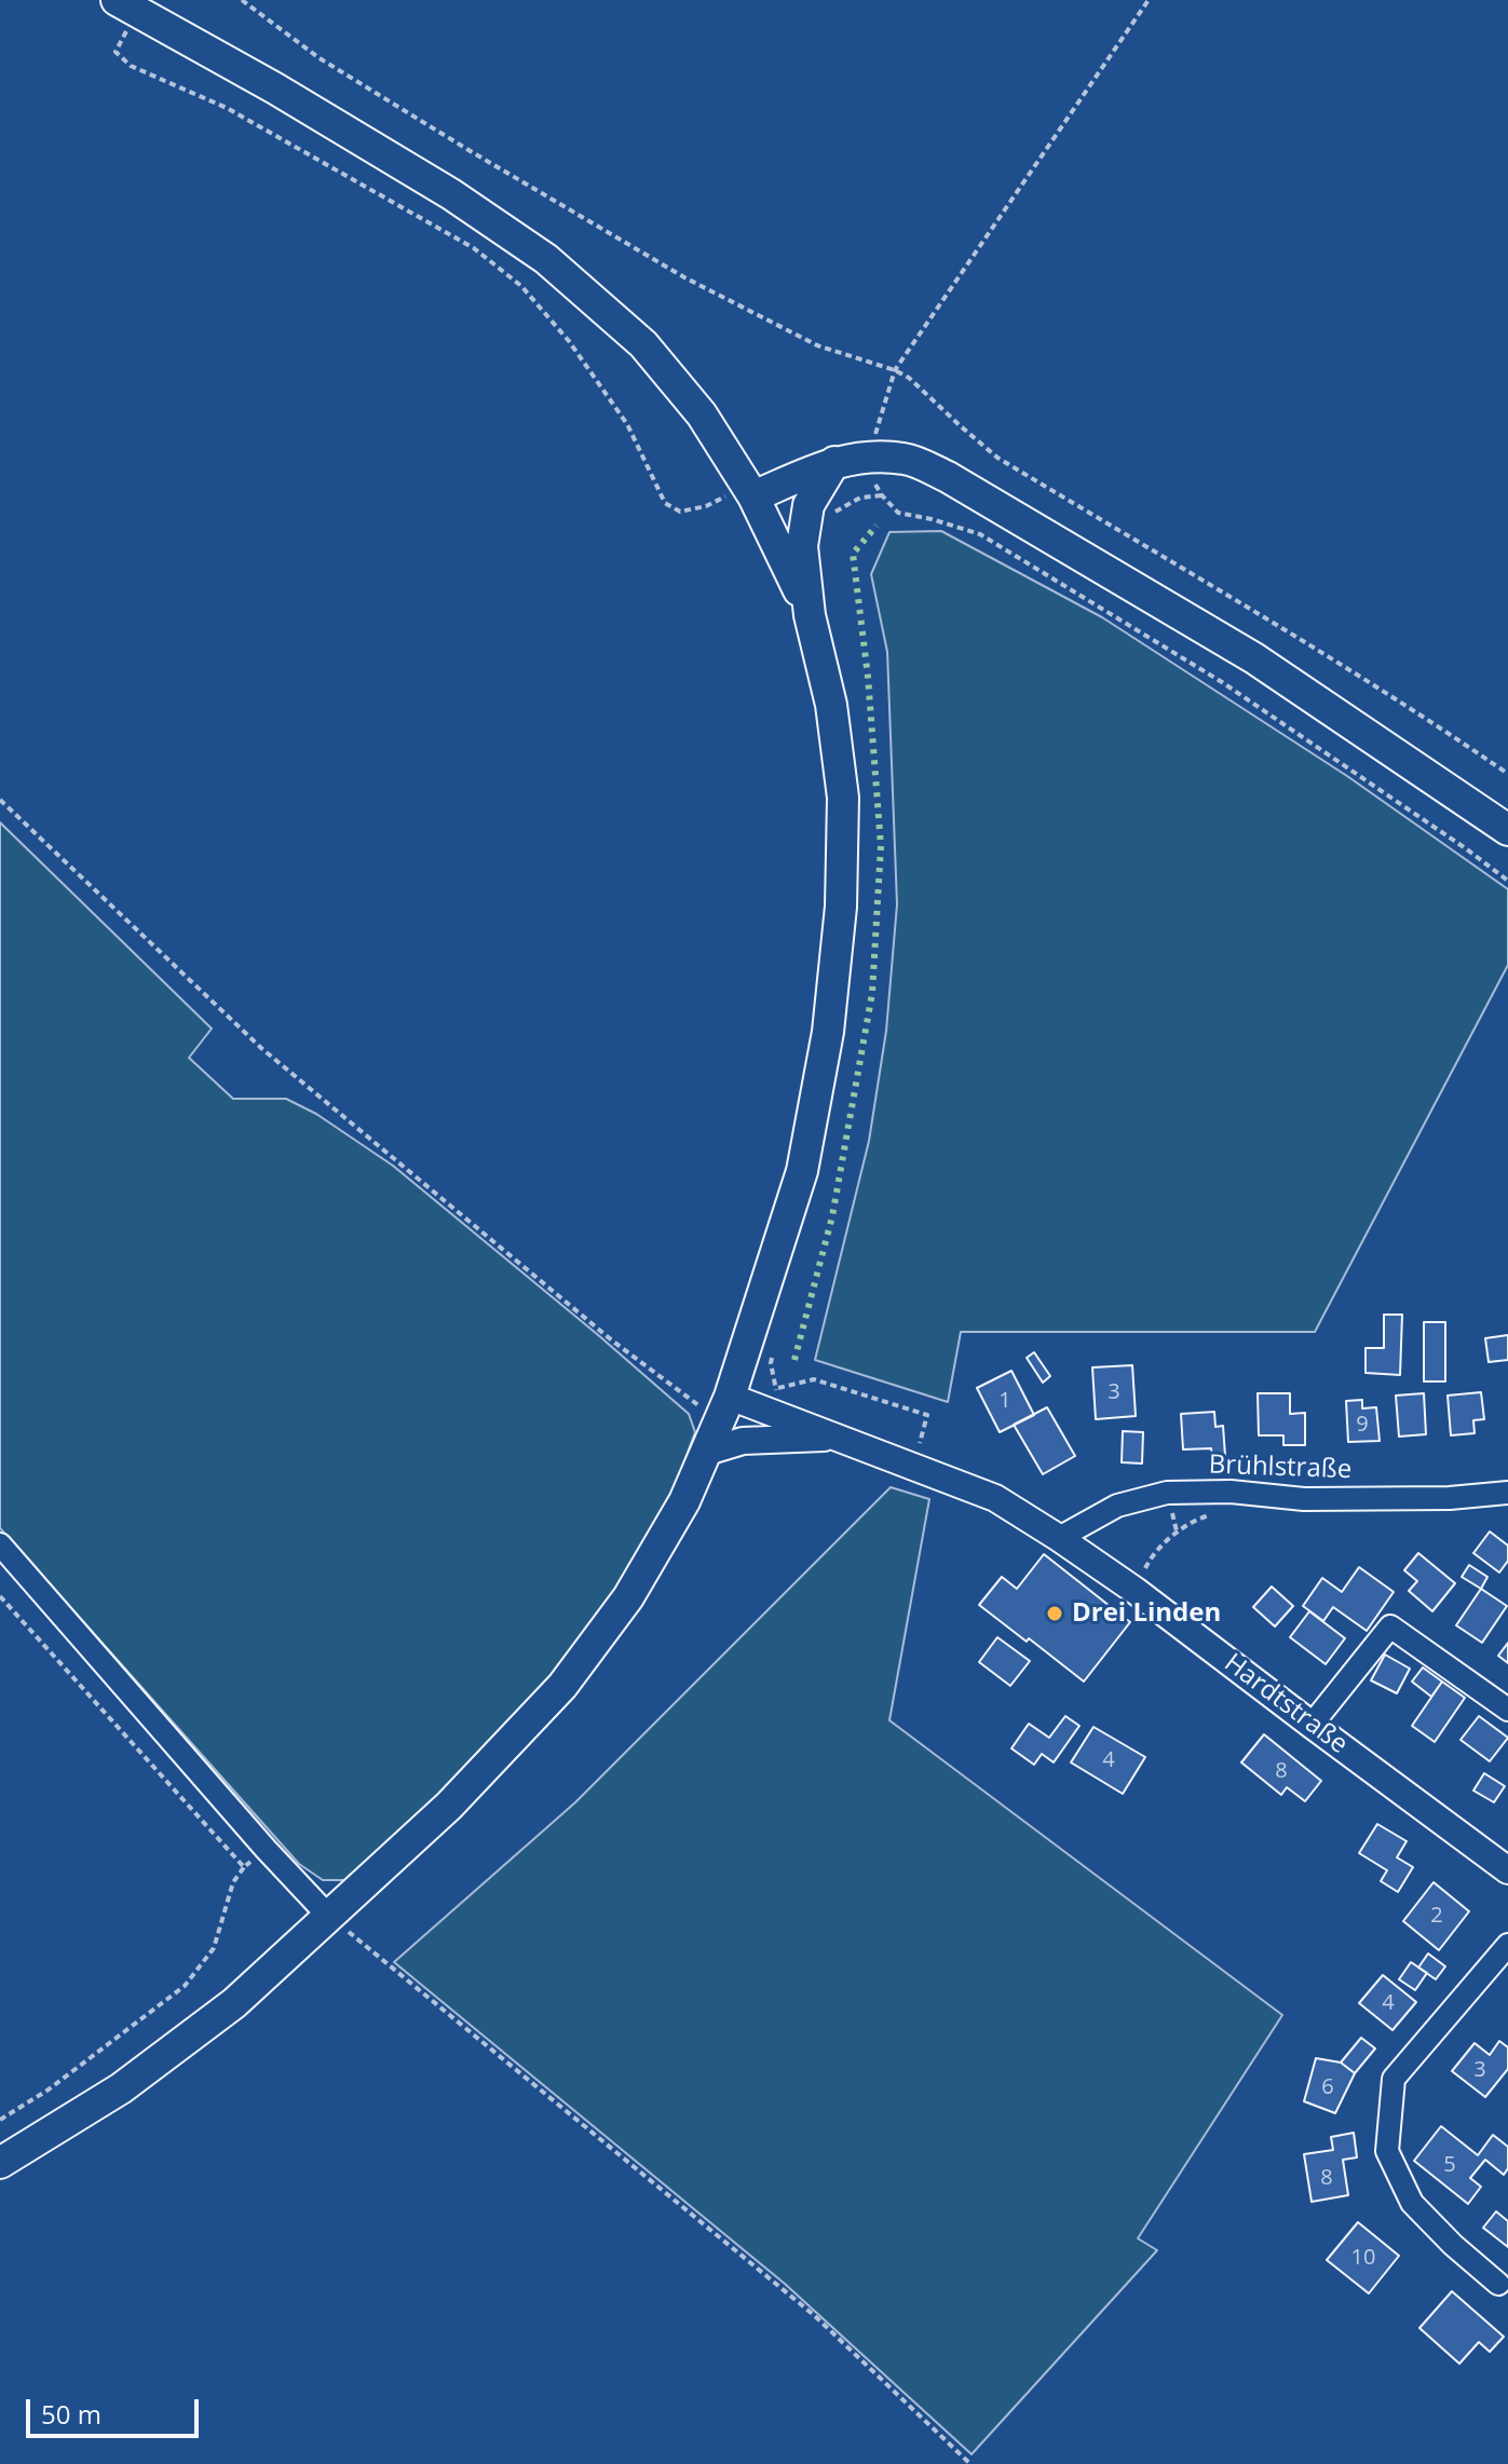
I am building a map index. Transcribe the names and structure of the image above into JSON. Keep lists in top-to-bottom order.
{
  "streets": {
    "street": ["Brühlstraße", "Hardtstraße"]
  },
  "crossings": [
    ["Brühlstraße", "Hardtstraße"]
  ],
  "places": ["Drei Linden"],
  "house_numbers": [
    "3",
    "1",
    "9",
    "4",
    "8",
    "2",
    "4",
    "3",
    "6",
    "5",
    "8",
    "10"
  ],
  "scale_bar": "50 m"
}
